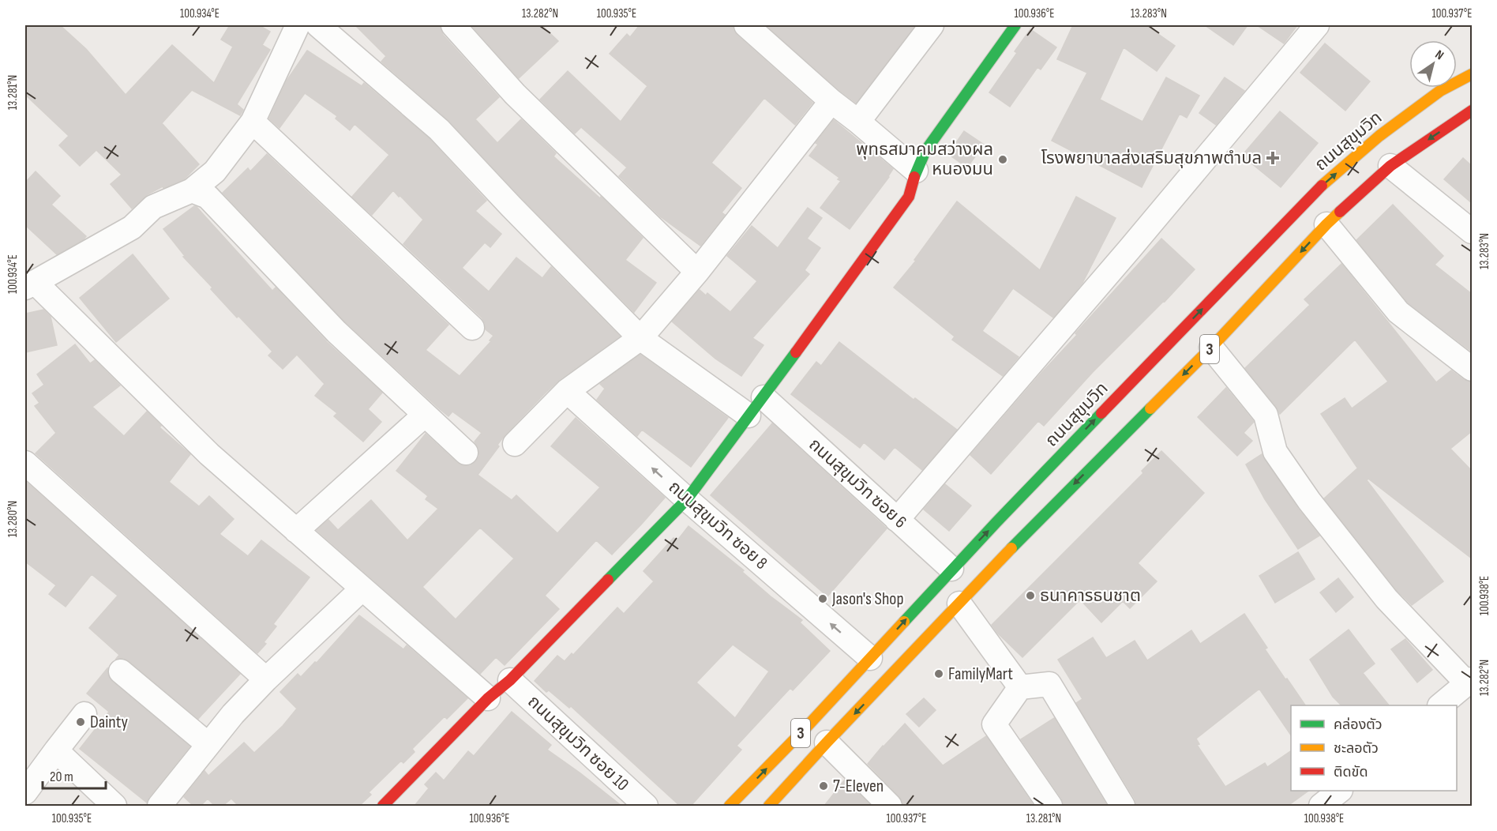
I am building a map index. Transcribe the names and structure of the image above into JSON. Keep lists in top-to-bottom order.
{
  "streets": {
    "main road": ["ถนนสุขุมวิท", "3"],
    "street": ["ถนนสุขุมวิท ซอย 6", "ถนนสุขุมวิท ซอย 8", "ถนนสุขุมวิท ซอย 10"]
  },
  "crossings": [
    ["ถนนสุขุมวิท", "ถนนสุขุมวิท ซอย 6"],
    ["ถนนสุขุมวิท", "ถนนสุขุมวิท ซอย 8"]
  ],
  "places": {
    "health": ["โรงพยาบาลส่งเสริมสุขภาพตำบล"],
    "other": [
      "พุทธสมาคมสว่างผล หนองมน",
      "ธนาคารธนชาต",
      "Jason's Shop",
      "FamilyMart",
      "Dainty",
      "7-Eleven"
    ]
  },
  "legend": ["คล่องตัว", "ชะลอตัว", "ติดขัด"],
  "scale_bar": "20 m",
  "north": "top right",
  "coordinates": [
    "100.934°E",
    "13.282°N",
    "100.935°E",
    "100.936°E",
    "13.283°N",
    "100.937°E",
    "13.281°N",
    "13.280°N",
    "100.938°E"
  ]
}
